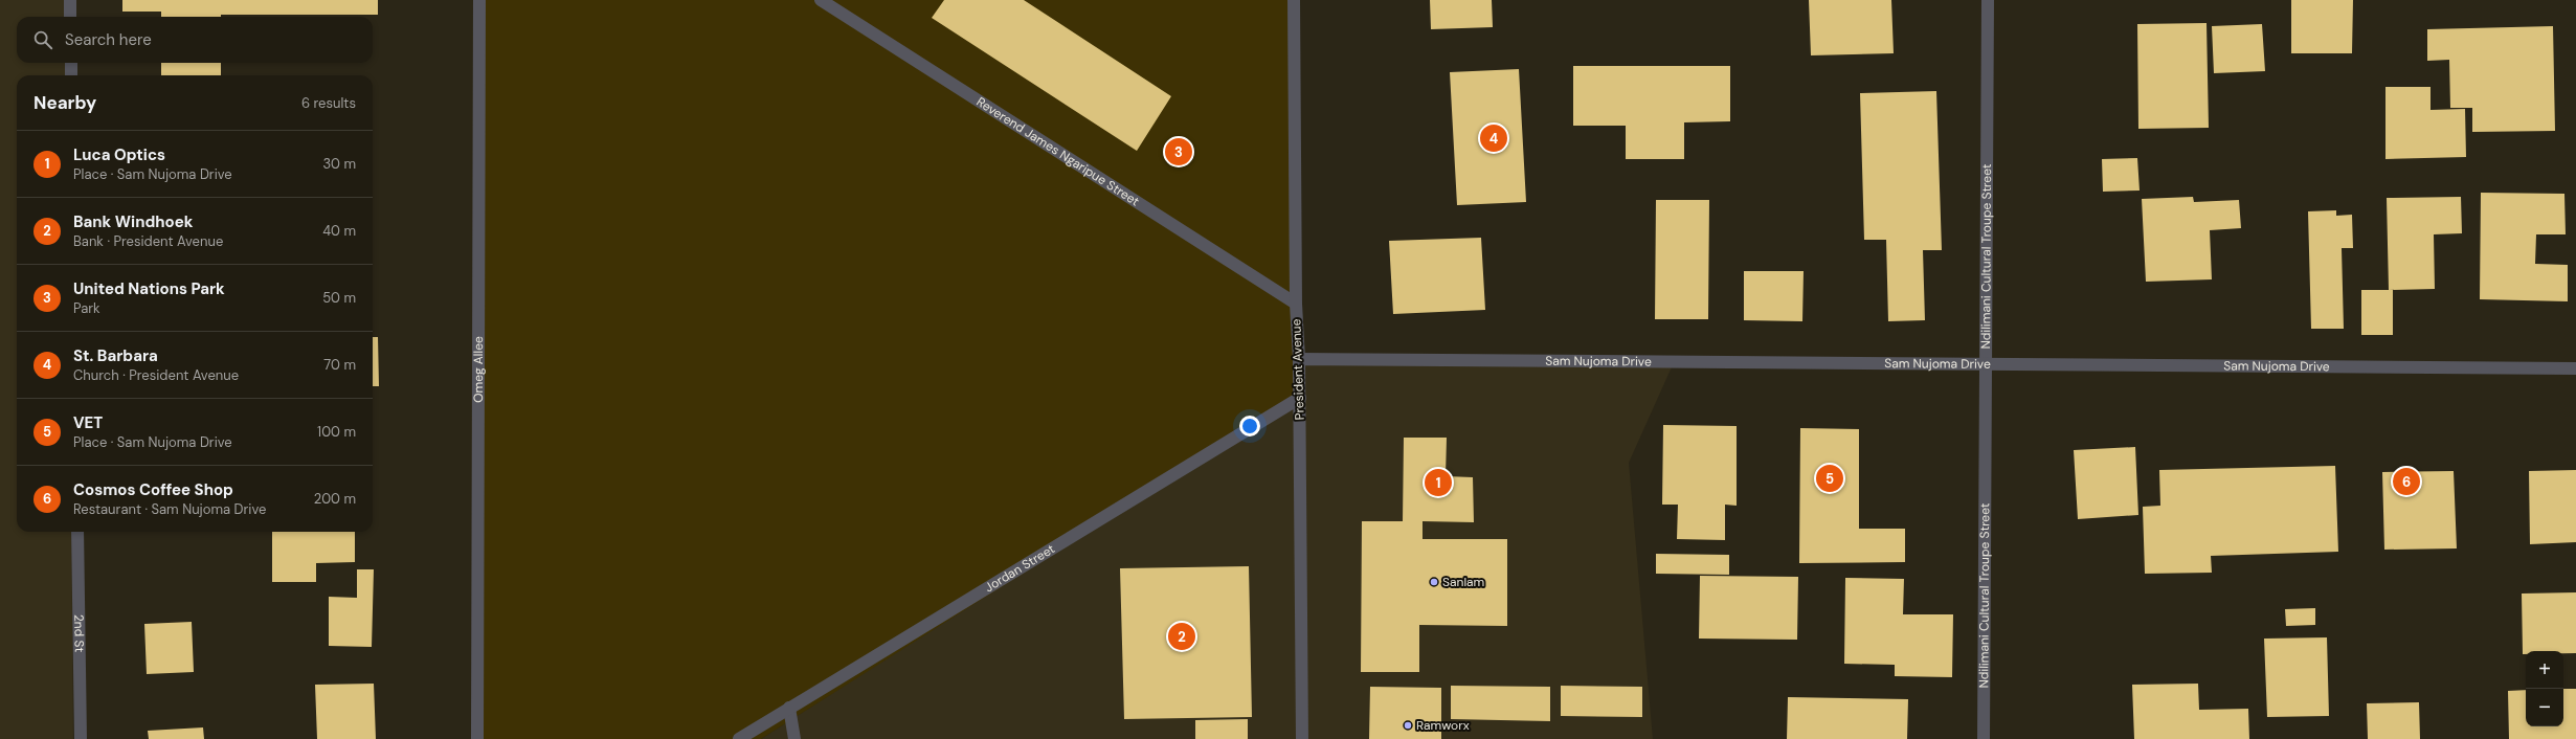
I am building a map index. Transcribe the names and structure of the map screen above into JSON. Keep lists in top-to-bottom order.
{
  "streets": {
    "street": [
      "Reverend James Ngaripue Street",
      "Ndilimani Cultural Troupe Street",
      "Sam Nujoma Drive",
      "Omeg Allee",
      "President Avenue",
      "Jordan Street",
      "2nd St"
    ]
  },
  "crossings": [
    ["Reverend James Ngaripue Street", "President Avenue"],
    ["Ndilimani Cultural Troupe Street", "Sam Nujoma Drive"],
    ["Sam Nujoma Drive", "President Avenue"],
    ["President Avenue", "Jordan Street"]
  ],
  "places": ["Sanlam", "Ramworx"],
  "page": {
    "search": "Search here",
    "heading": ["Nearby", "6 results"],
    "pins": [
      "4",
      "3",
      "5",
      "6",
      "1",
      "2"
    ],
    "list": [
      {
        "mark": "1",
        "name": "Luca Optics",
        "note": "Place · Sam Nujoma Drive",
        "value": "30 m"
      },
      {
        "mark": "2",
        "name": "Bank Windhoek",
        "note": "Bank · President Avenue",
        "value": "40 m"
      },
      {
        "mark": "3",
        "name": "United Nations Park",
        "note": "Park",
        "value": "50 m"
      },
      {
        "mark": "4",
        "name": "St. Barbara",
        "note": "Church · President Avenue",
        "value": "70 m"
      },
      {
        "mark": "5",
        "name": "VET",
        "note": "Place · Sam Nujoma Drive",
        "value": "100 m"
      },
      {
        "mark": "6",
        "name": "Cosmos Coffee Shop",
        "note": "Restaurant · Sam Nujoma Drive",
        "value": "200 m"
      }
    ],
    "map_buttons": ["+", "−"]
  }
}
